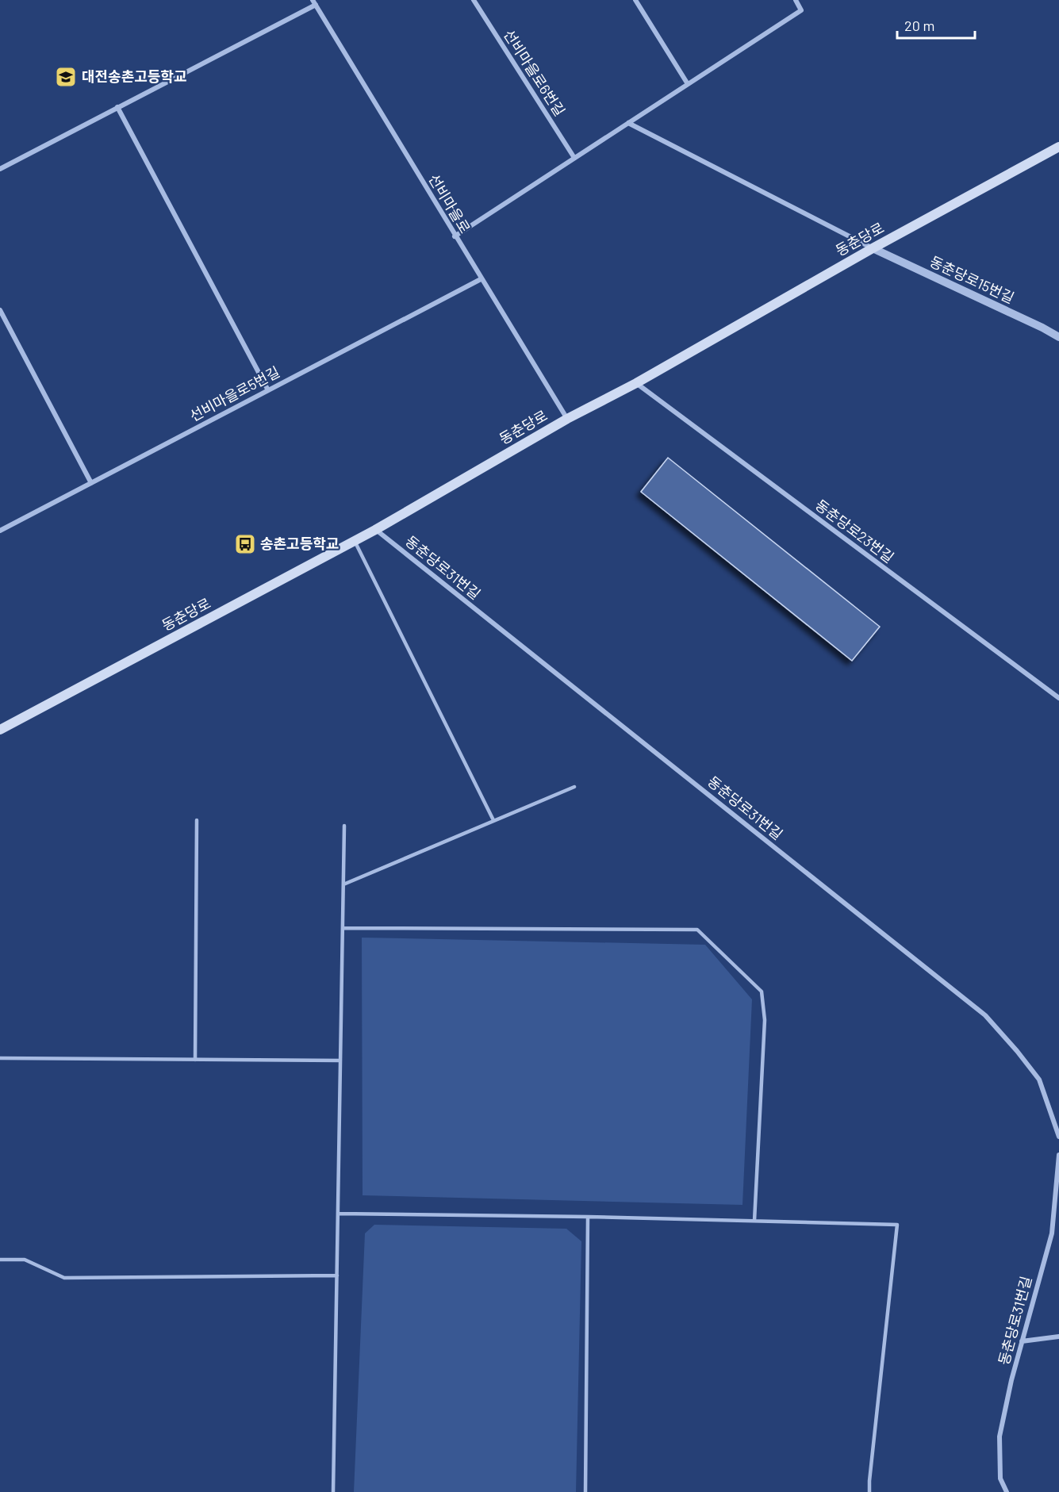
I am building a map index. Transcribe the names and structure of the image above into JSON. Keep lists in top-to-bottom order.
{
  "streets": {
    "main road": ["동춘당로"],
    "street": [
      "선비마을로6번길",
      "선비마을로",
      "동춘당로15번길",
      "선비마을로5번길",
      "동춘당로23번길",
      "동춘당로31번길"
    ]
  },
  "crossings": [
    ["선비마을로", "동춘당로"],
    ["선비마을로", "선비마을로5번길"],
    ["동춘당로", "동춘당로15번길"],
    ["동춘당로", "동춘당로23번길"],
    ["동춘당로", "동춘당로31번길"]
  ],
  "places": {
    "school or university": ["대전송촌고등학교"],
    "bus stop": ["송촌고등학교"]
  },
  "scale_bar": "20 m"
}
